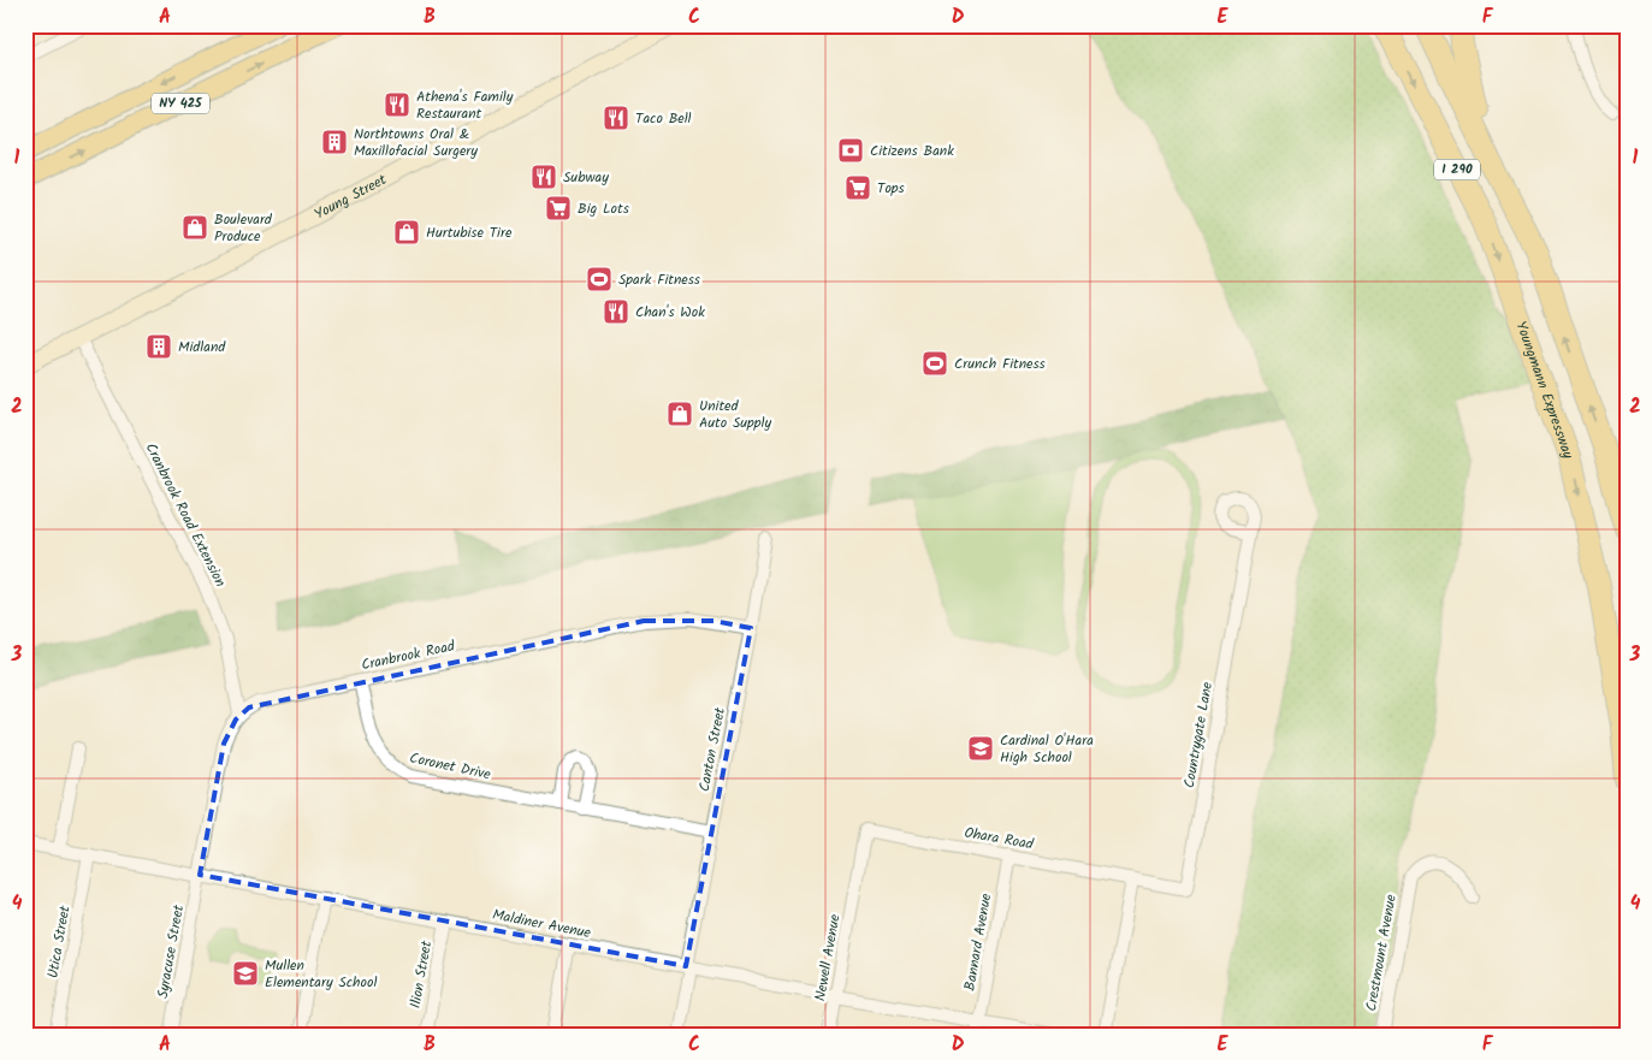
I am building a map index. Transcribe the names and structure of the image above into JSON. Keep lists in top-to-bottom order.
{
  "streets": {
    "highway": ["I 290", "Youngmann Expressway"],
    "main road": ["NY 425"],
    "street": [
      "Young Street",
      "Cranbrook Road Extension",
      "Cranbrook Road",
      "Countrygate Lane",
      "Canton Street",
      "Coronet Drive",
      "Ohara Road",
      "Maldiner Avenue",
      "Utica Street",
      "Bannard Avenue",
      "Syracuse Street",
      "Crestmount Avenue",
      "Newell Avenue",
      "Ilion Street"
    ]
  },
  "crossings": [
    ["Young Street", "Cranbrook Road Extension"],
    ["Cranbrook Road Extension", "Cranbrook Road"],
    ["Cranbrook Road", "Canton Street"],
    ["Cranbrook Road", "Coronet Drive"],
    ["Countrygate Lane", "Ohara Road"],
    ["Canton Street", "Coronet Drive"],
    ["Canton Street", "Maldiner Avenue"],
    ["Ohara Road", "Bannard Avenue"],
    ["Ohara Road", "Newell Avenue"],
    ["Maldiner Avenue", "Utica Street"],
    ["Maldiner Avenue", "Bannard Avenue"],
    ["Maldiner Avenue", "Syracuse Street"],
    ["Maldiner Avenue", "Newell Avenue"],
    ["Maldiner Avenue", "Ilion Street"]
  ],
  "places": {
    "restaurant": [
      "Athena's Family Restaurant",
      "Taco Bell",
      "Subway",
      "Chan's Wok"
    ],
    "building": ["Northtowns Oral & Maxillofacial Surgery", "Midland"],
    "bank": ["Citizens Bank"],
    "supermarket": ["Tops", "Big Lots"],
    "shop": ["Boulevard Produce", "Hurtubise Tire", "United Auto Supply"],
    "sports": ["Spark Fitness", "Crunch Fitness"],
    "school or university": ["Cardinal O'Hara High School", "Mullen Elementary School"]
  },
  "grid": {
    "columns": [
      "A",
      "B",
      "C",
      "D",
      "E",
      "F"
    ],
    "rows": [
      "1",
      "2",
      "3",
      "4"
    ]
  }
}
